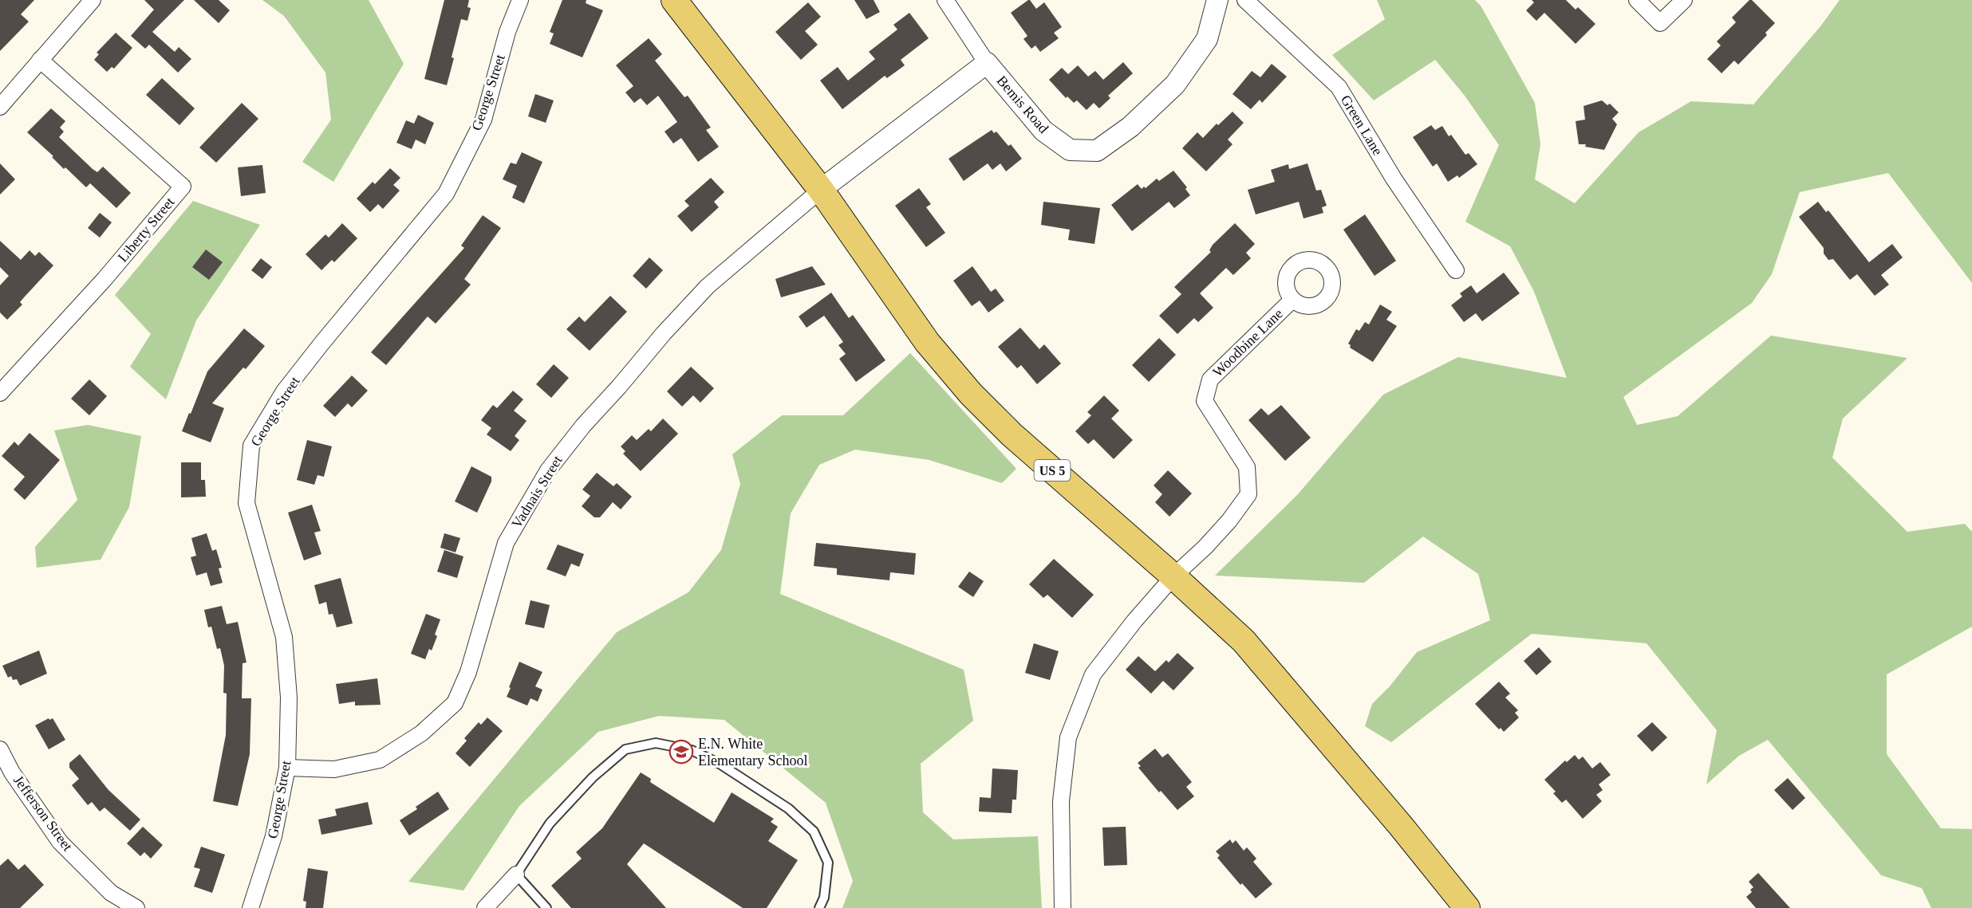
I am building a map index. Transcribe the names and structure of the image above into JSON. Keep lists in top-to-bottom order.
{
  "streets": {
    "main road": ["US 5"],
    "street": [
      "George Street",
      "Bemis Road",
      "Green Lane",
      "Liberty Street",
      "Woodbine Lane",
      "Vadnais Street",
      "Jefferson Street"
    ]
  },
  "crossings": [
    ["George Street", "Vadnais Street"],
    ["Bemis Road", "US 5"],
    ["Bemis Road", "Vadnais Street"],
    ["Woodbine Lane", "US 5"],
    ["US 5", "Vadnais Street"]
  ],
  "places": {
    "school or university": ["E.N. White Elementary School"]
  }
}
